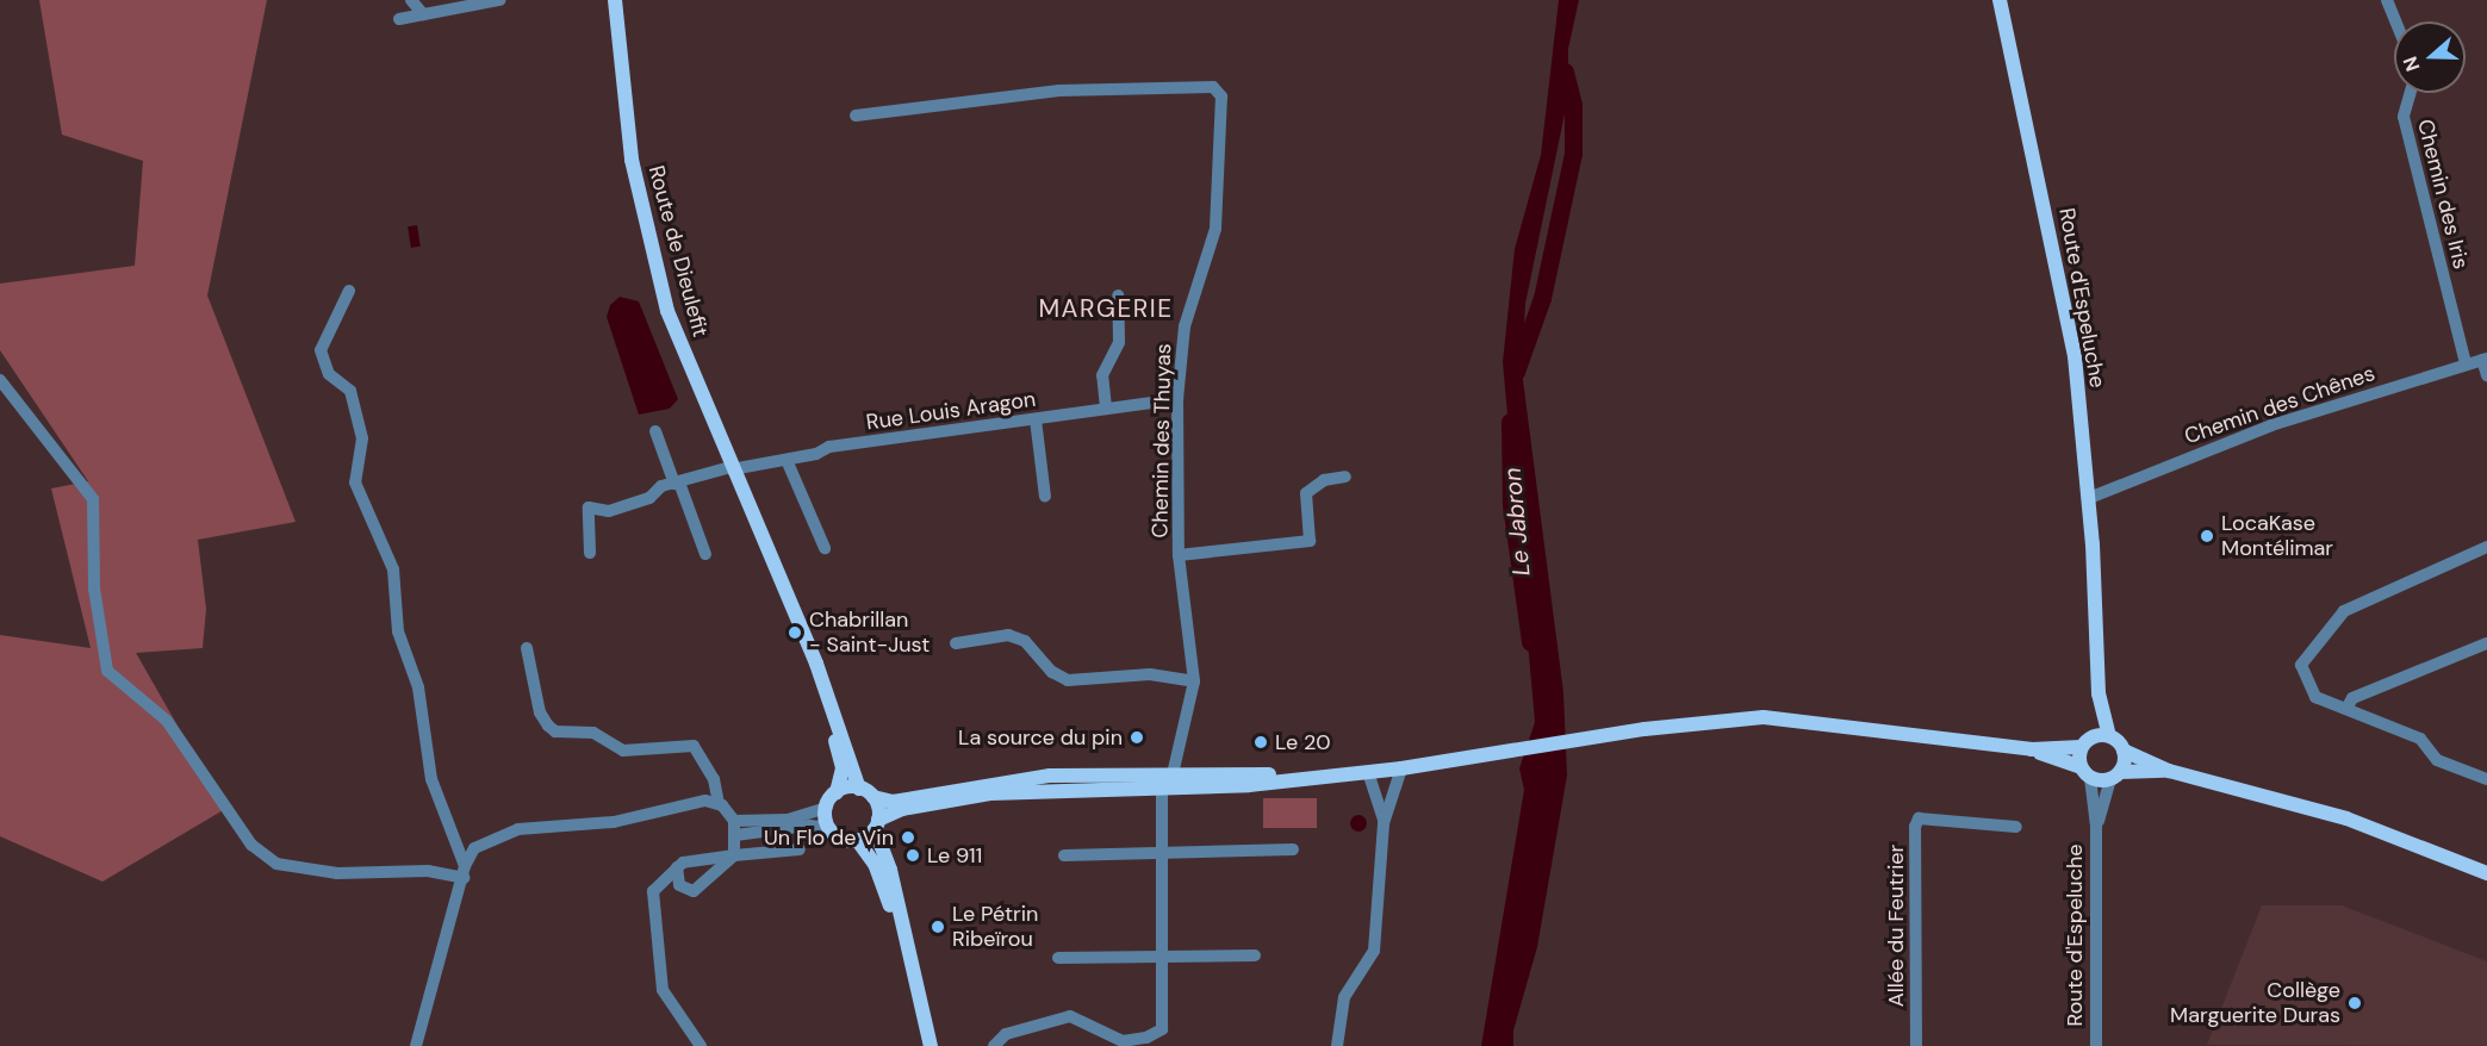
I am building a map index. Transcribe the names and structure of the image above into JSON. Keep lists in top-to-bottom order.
{
  "streets": {
    "main road": ["Route de Dieulefit", "Route d'Espeluche"],
    "street": [
      "Chemin des Iris",
      "Chemin des Chênes",
      "Rue Louis Aragon",
      "Chemin des Thuyas",
      "Allée du Feutrier"
    ]
  },
  "crossings": [
    ["Chemin des Iris", "Chemin des Chênes"],
    ["Route de Dieulefit", "Rue Louis Aragon"],
    ["Route d'Espeluche", "Chemin des Chênes"],
    ["Rue Louis Aragon", "Chemin des Thuyas"]
  ],
  "districts": ["MARGERIE"],
  "water": ["Le Jabron"],
  "places": [
    "LocaKase Montélimar",
    "Chabrillan - Saint-Just",
    "La source du pin",
    "Le 20",
    "Un Flo de Vin",
    "Le 911",
    "Le Pétrin Ribeïrou",
    "Collège Marguerite Duras"
  ],
  "north": "left"
}
